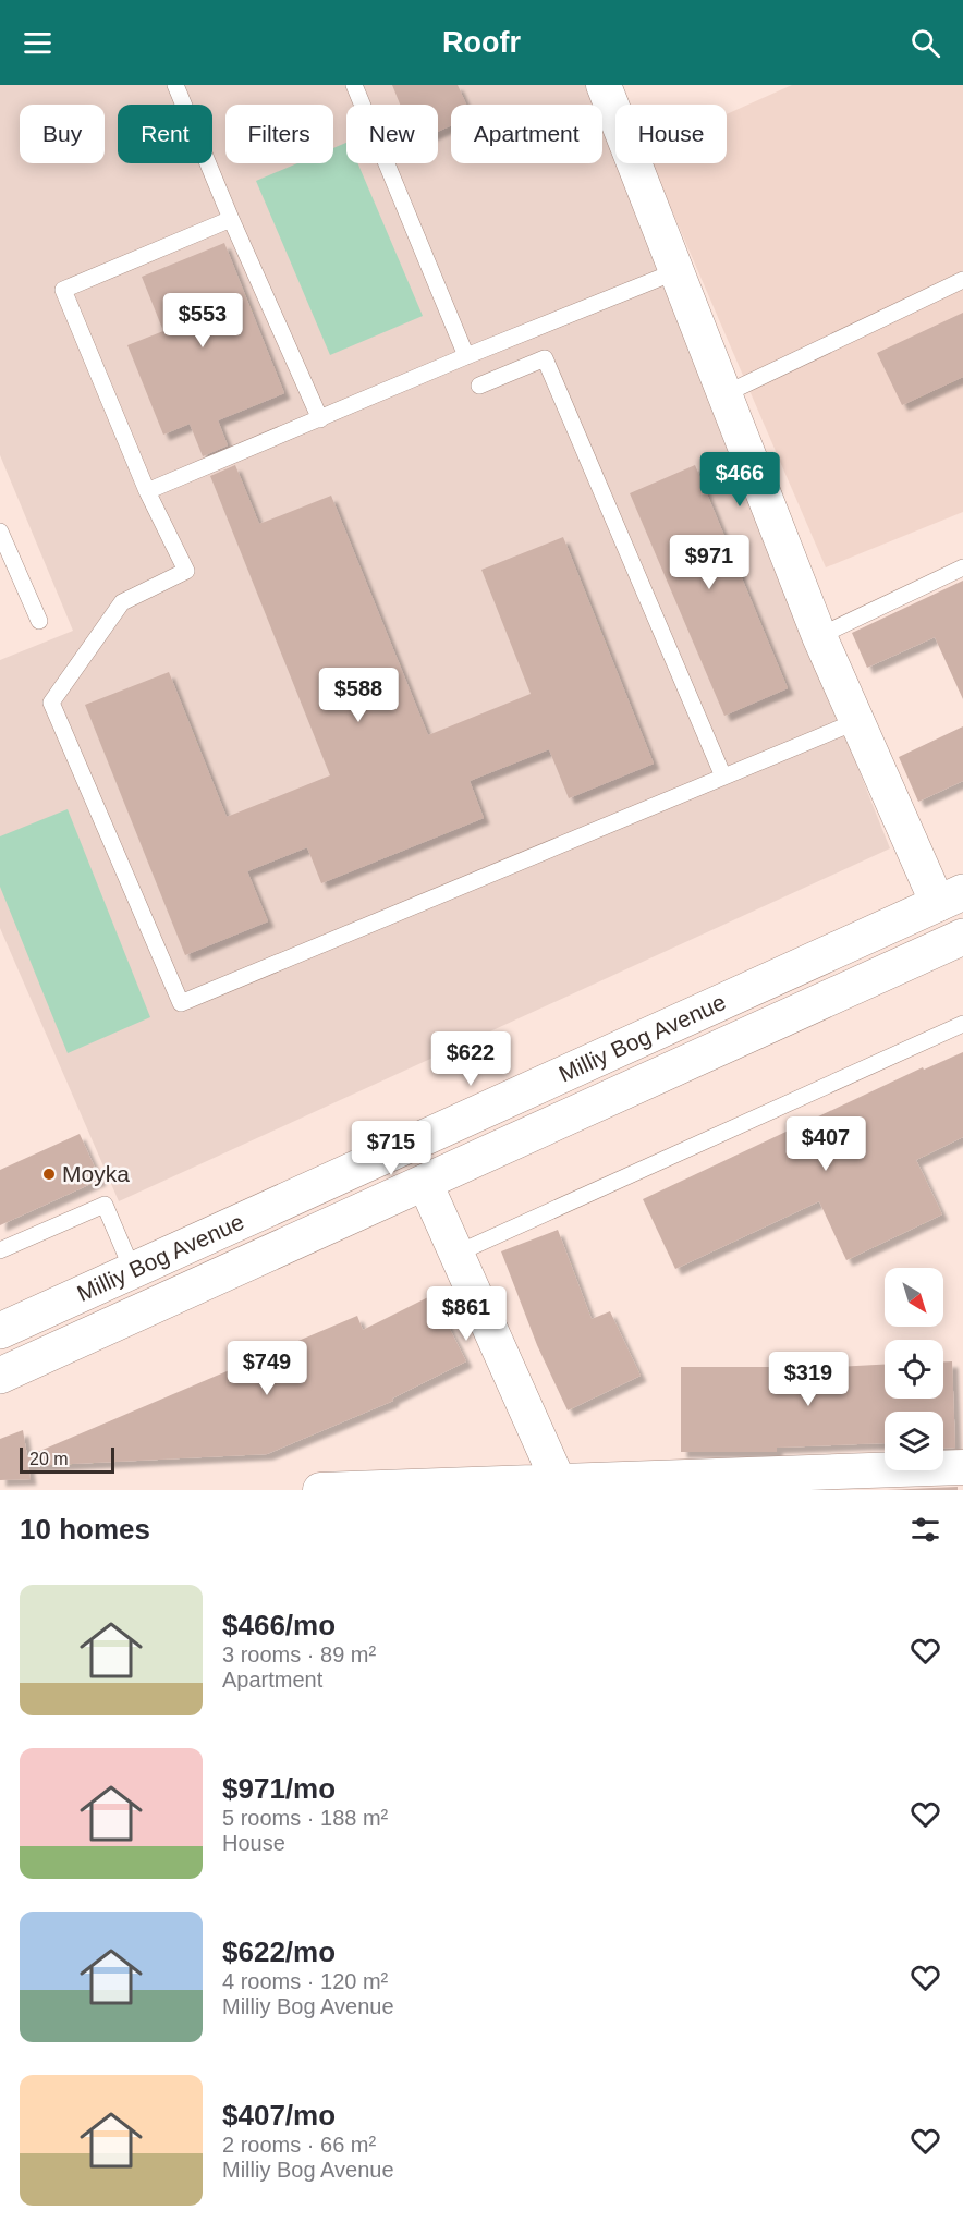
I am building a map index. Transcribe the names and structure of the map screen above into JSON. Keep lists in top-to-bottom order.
{
  "streets": {
    "main road": ["Milliy Bog Avenue"]
  },
  "places": ["Moyka"],
  "scale_bar": "20 m",
  "north": "bottom right",
  "page": {
    "header": "Roofr",
    "chip": [
      "Buy",
      "Rent",
      "Filters",
      "New",
      "Apartment",
      "House"
    ],
    "price": [
      "$553",
      "$466",
      "$971",
      "$588",
      "$622",
      "$407",
      "$715",
      "$861",
      "$749",
      "$319"
    ],
    "scale": "20 m",
    "heading": "10 homes",
    "list": [
      {
        "name": "$466/mo",
        "note": "3 rooms · 89 m² · Apartment"
      },
      {
        "name": "$971/mo",
        "note": "5 rooms · 188 m² · House"
      },
      {
        "name": "$622/mo",
        "note": "4 rooms · 120 m² · Milliy Bog Avenue"
      },
      {
        "name": "$407/mo",
        "note": "2 rooms · 66 m² · Milliy Bog Avenue"
      }
    ]
  }
}
